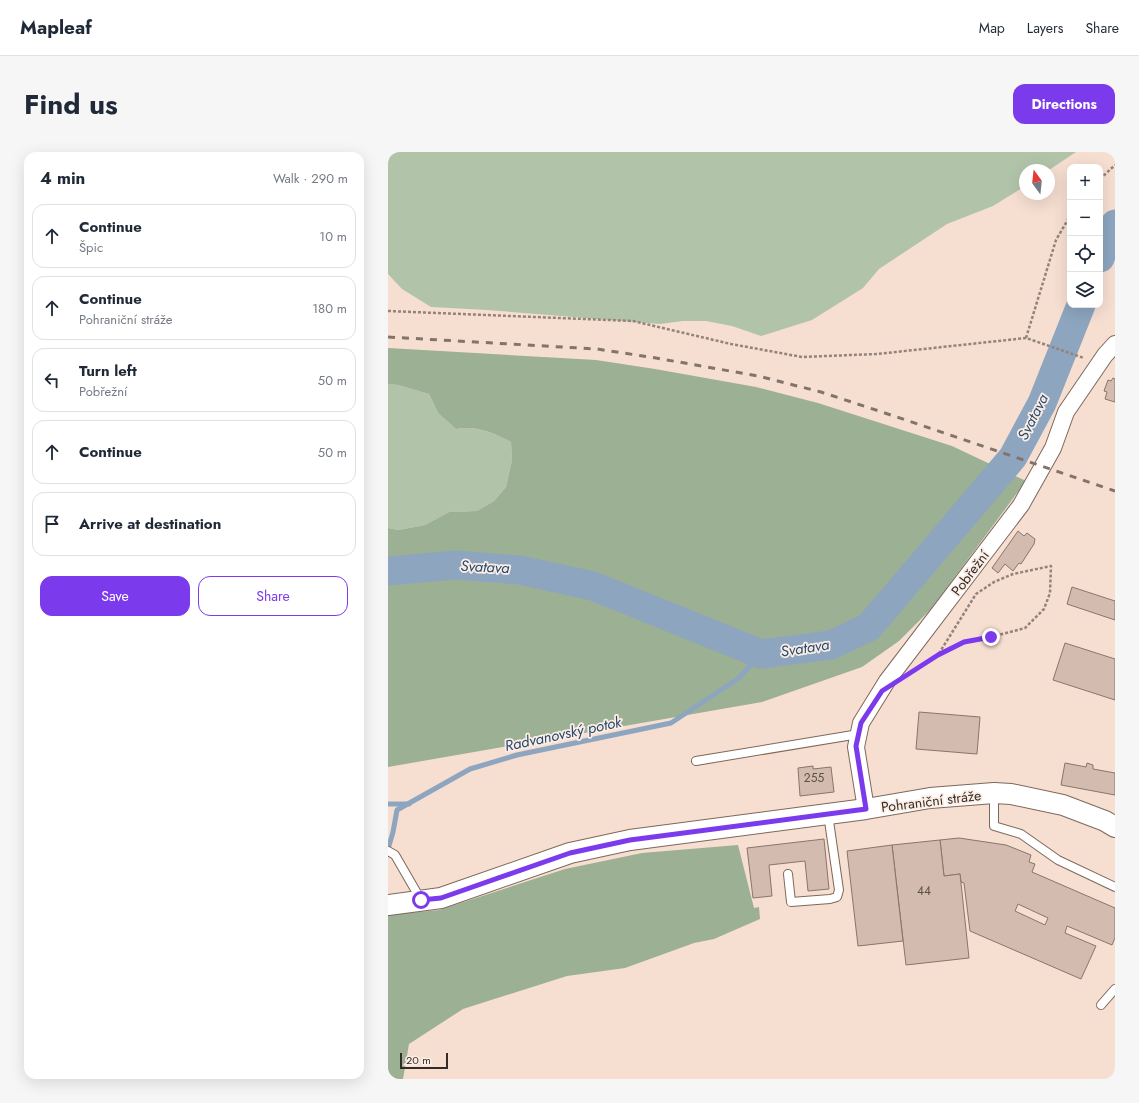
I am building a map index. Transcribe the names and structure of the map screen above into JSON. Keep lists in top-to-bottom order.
{
  "streets": {
    "street": ["Pobřežní", "Pohraniční stráže"]
  },
  "crossings": [
    ["Pobřežní", "Pohraniční stráže"]
  ],
  "water": ["Svatava", "Radvanovský potok"],
  "house_numbers": ["255", "44"],
  "scale_bar": "20 m",
  "north": "top",
  "page": {
    "header": "Mapleaf",
    "nav": ["Map", "Layers", "Share"],
    "title": "Find us",
    "buttons": [
      "Directions",
      ["Save", "Share"]
    ],
    "heading": ["4 min", "Walk · 290 m"],
    "map_buttons": ["+", "−"],
    "list": [
      ["Continue", "Špic", "10 m"],
      ["Continue", "Pohraniční stráže", "180 m"],
      ["Turn left", "Pobřežní", "50 m"],
      ["Continue", "50 m"],
      "Arrive at destination"
    ],
    "scale": "20 m"
  }
}
